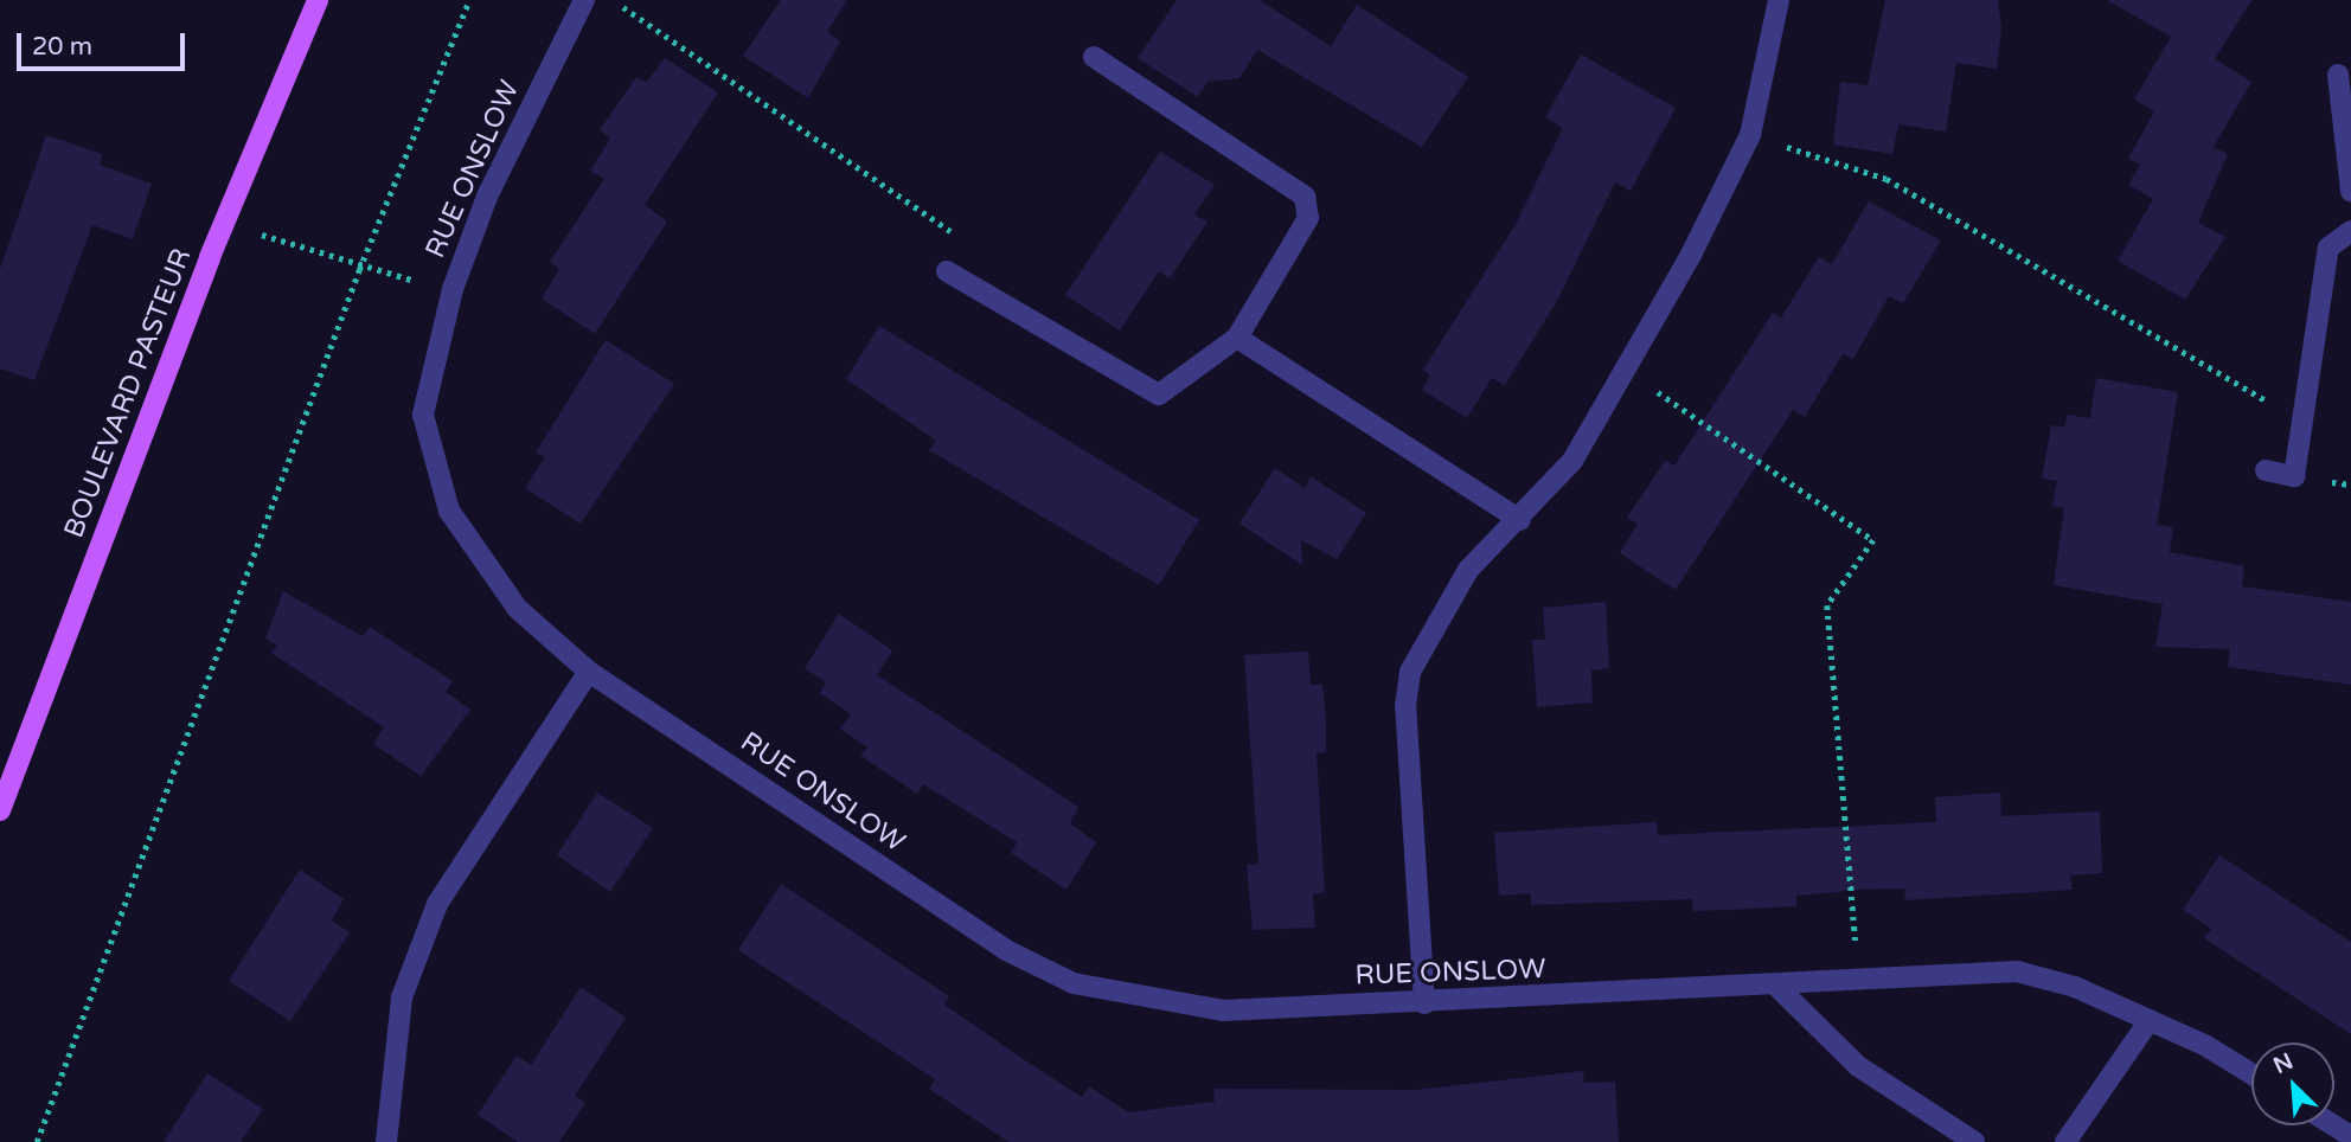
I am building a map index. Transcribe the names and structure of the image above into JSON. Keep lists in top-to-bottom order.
{
  "streets": {
    "main road": ["BOULEVARD PASTEUR"],
    "street": ["RUE ONSLOW"]
  },
  "scale_bar": "20 m",
  "north": "top left"
}
